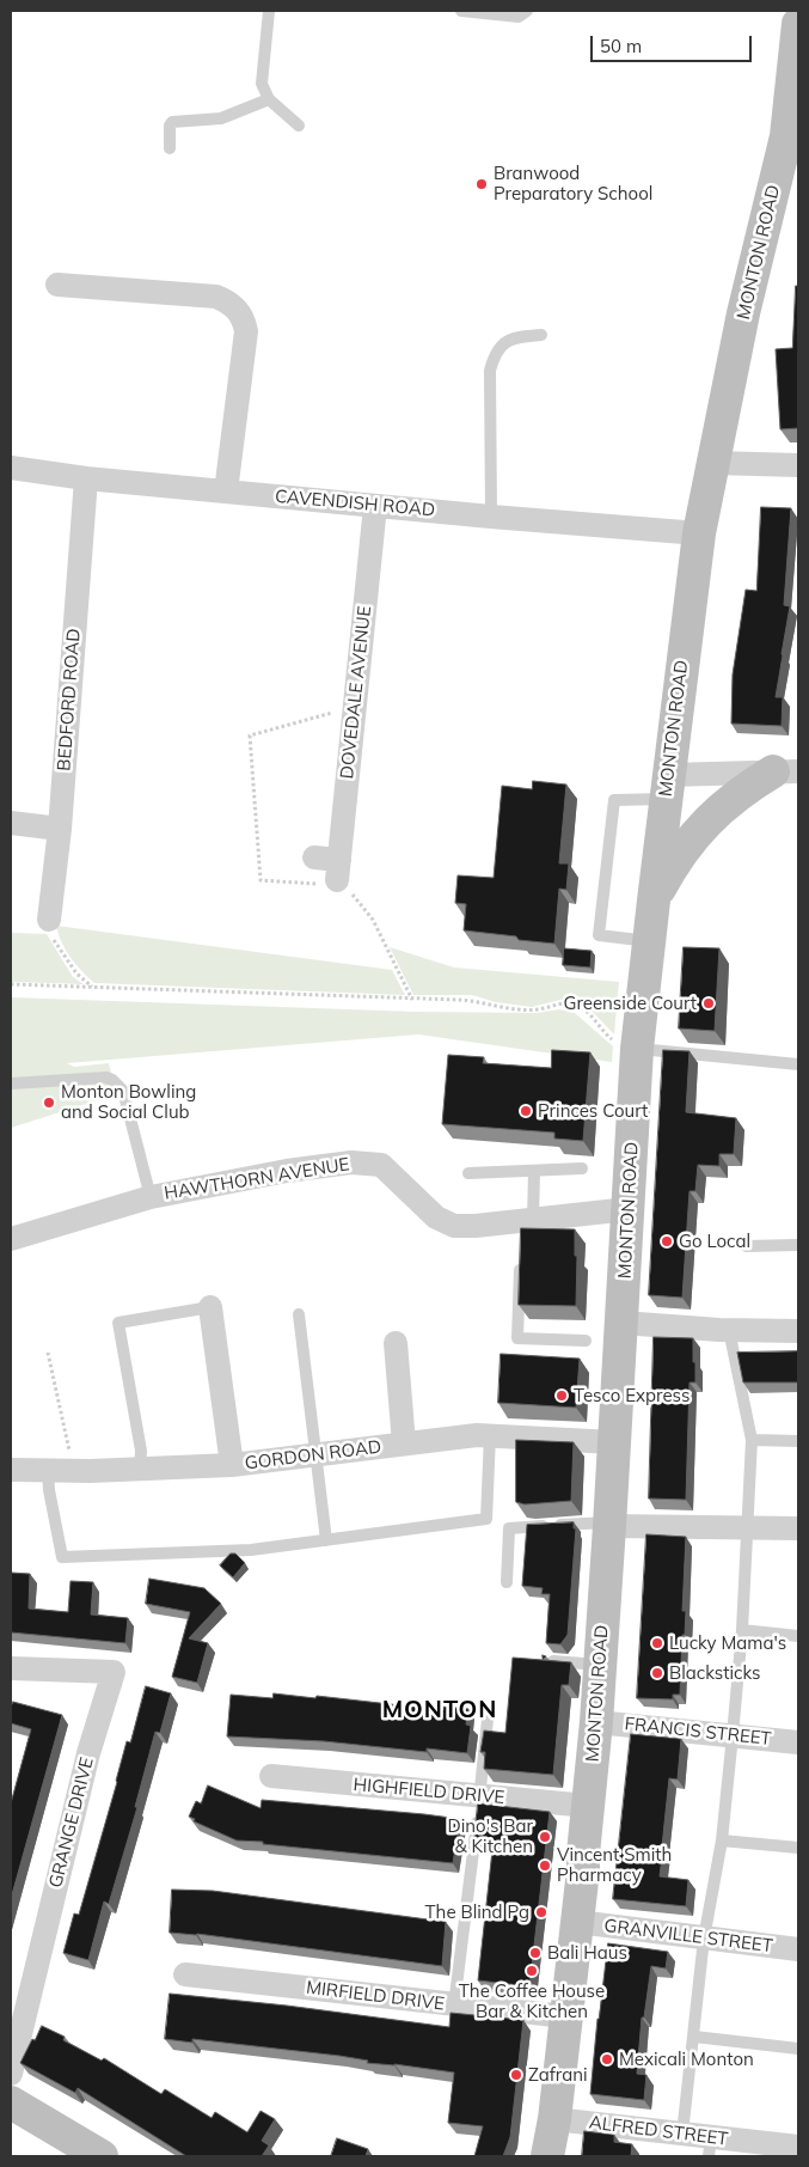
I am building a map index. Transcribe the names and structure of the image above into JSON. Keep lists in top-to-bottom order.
{
  "streets": {
    "main road": ["MONTON ROAD"],
    "street": [
      "CAVENDISH ROAD",
      "DOVEDALE AVENUE",
      "BEDFORD ROAD",
      "HAWTHORN AVENUE",
      "GORDON ROAD",
      "FRANCIS STREET",
      "HIGHFIELD DRIVE",
      "GRANGE DRIVE",
      "GRANVILLE STREET",
      "MIRFIELD DRIVE",
      "ALFRED STREET"
    ]
  },
  "crossings": [
    ["MONTON ROAD", "CAVENDISH ROAD"],
    ["MONTON ROAD", "HAWTHORN AVENUE"],
    ["MONTON ROAD", "GORDON ROAD"],
    ["MONTON ROAD", "FRANCIS STREET"],
    ["MONTON ROAD", "HIGHFIELD DRIVE"],
    ["MONTON ROAD", "GRANVILLE STREET"],
    ["MONTON ROAD", "MIRFIELD DRIVE"],
    ["MONTON ROAD", "ALFRED STREET"],
    ["CAVENDISH ROAD", "DOVEDALE AVENUE"],
    ["CAVENDISH ROAD", "BEDFORD ROAD"]
  ],
  "districts": ["MONTON"],
  "places": [
    "Branwood Preparatory School",
    "Greenside Court",
    "Monton Bowling and Social Club",
    "Princes Court",
    "Go Local",
    "Tesco Express",
    "Lucky Mama's",
    "Blacksticks",
    "Dino's Bar & Kitchen",
    "Vincent Smith Pharmacy",
    "The Blind Pg",
    "Bali Haus",
    "The Coffee House Bar & Kitchen",
    "Mexicali Monton",
    "Zafrani"
  ],
  "scale_bar": "50 m"
}
